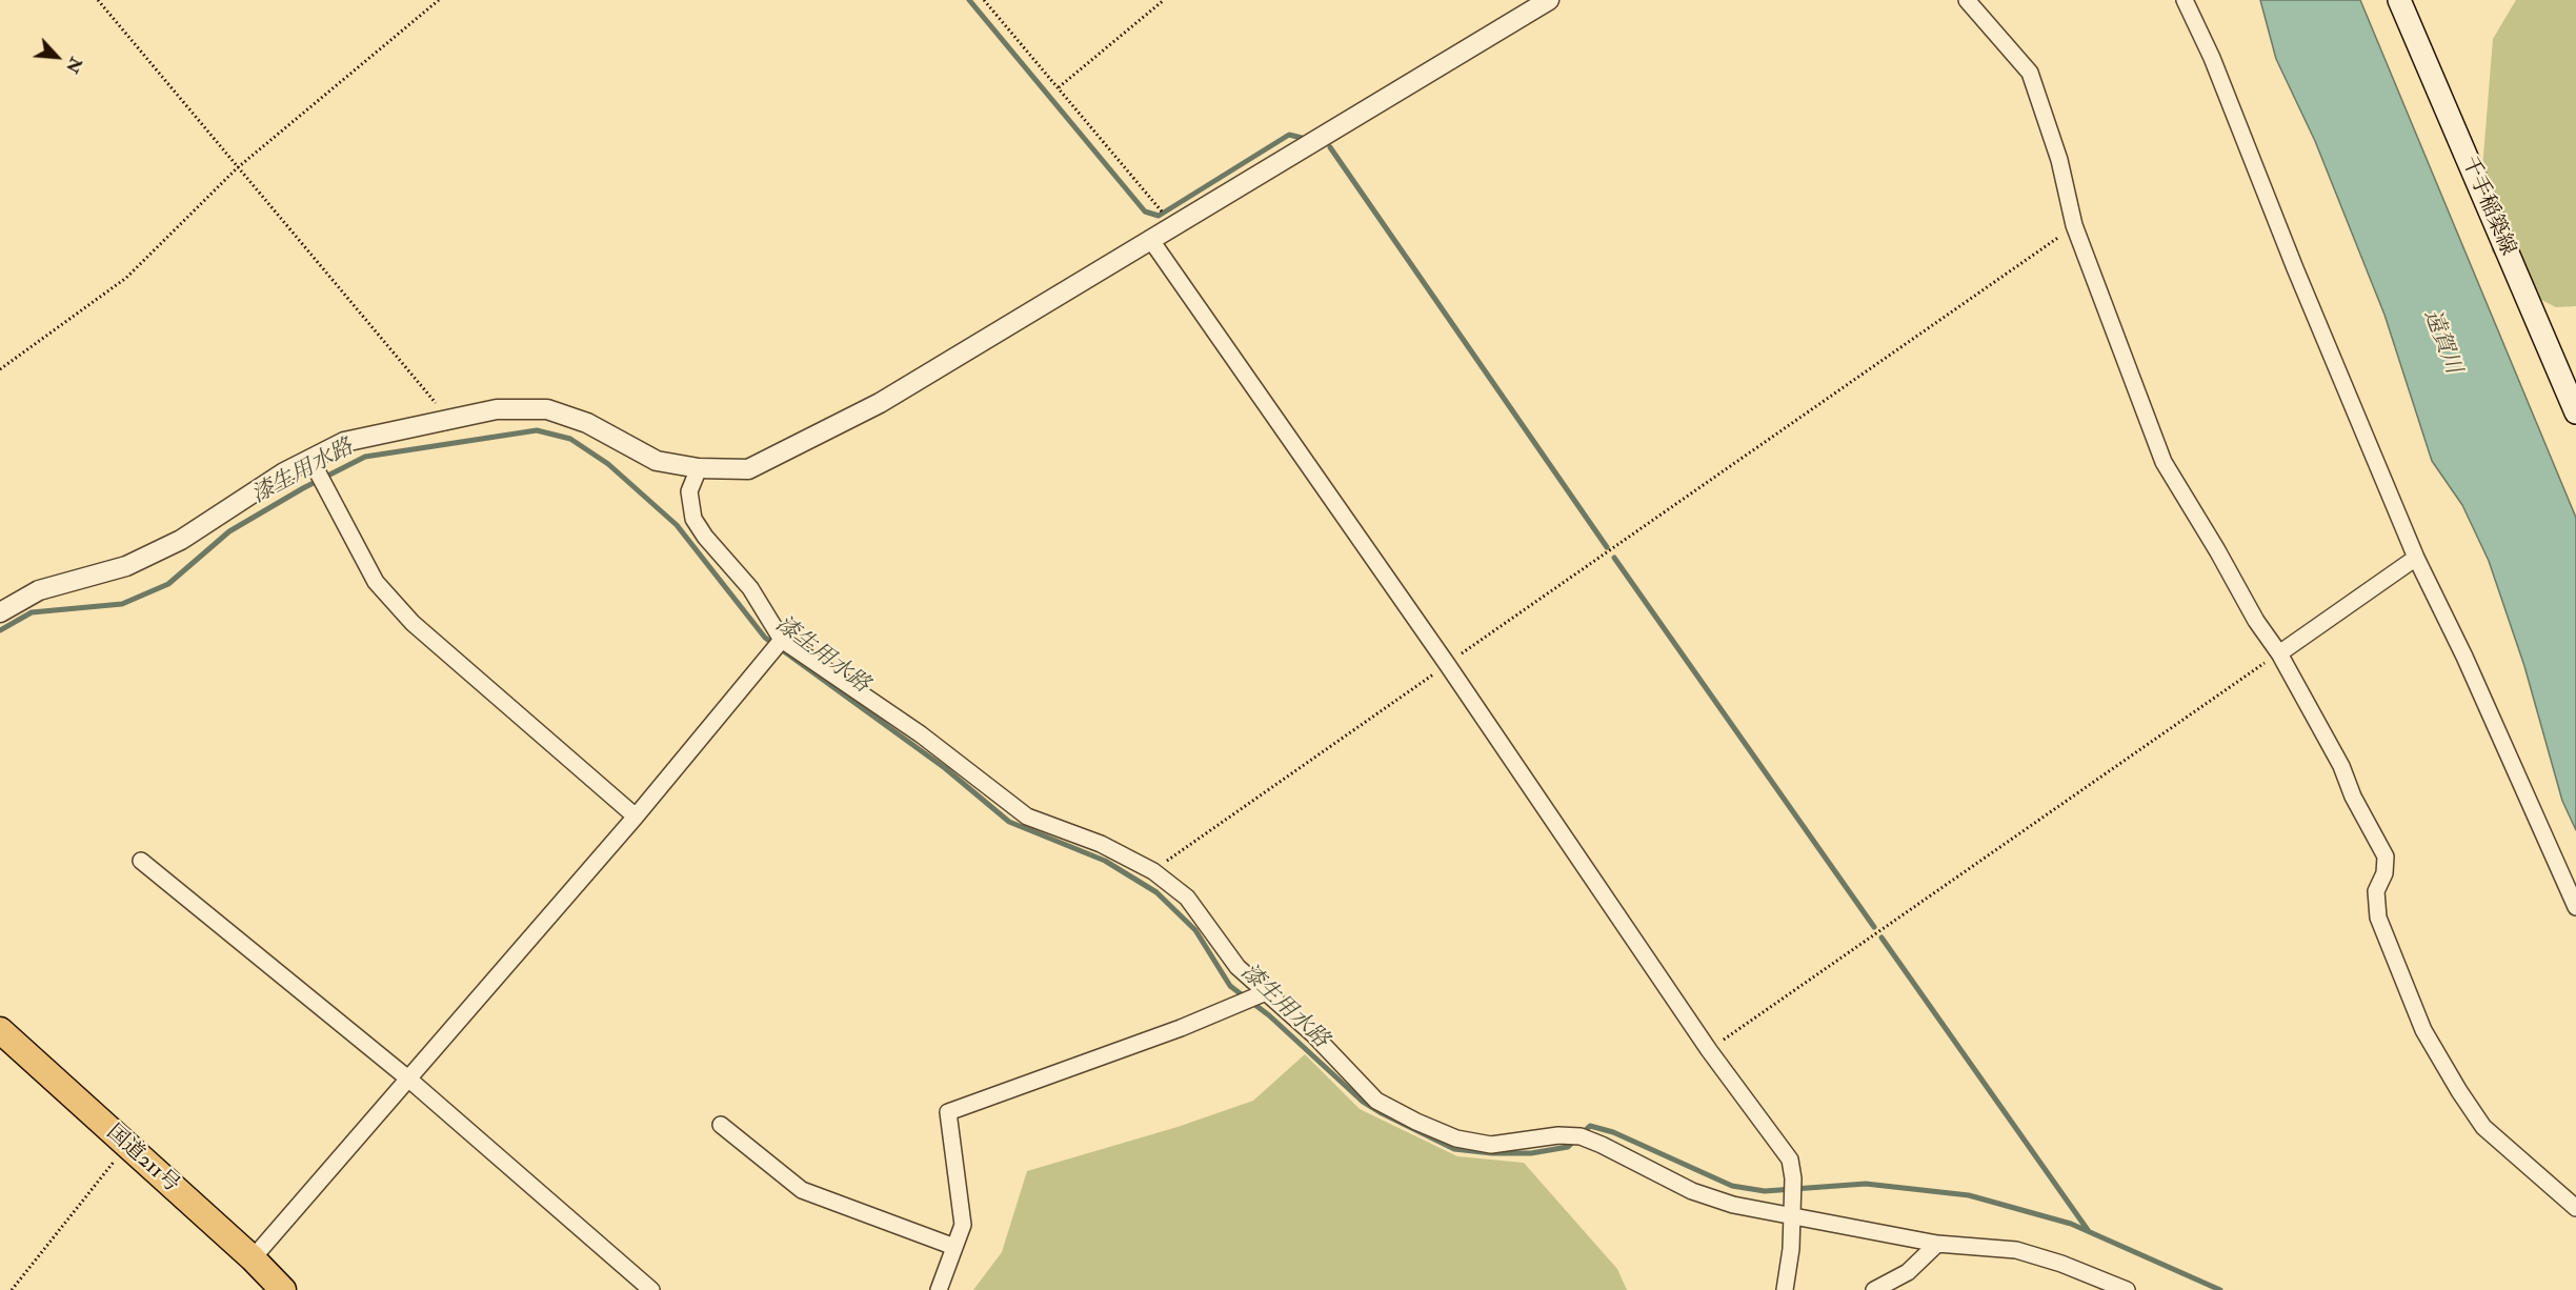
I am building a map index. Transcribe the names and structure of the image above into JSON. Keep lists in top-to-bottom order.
{
  "streets": {
    "highway": ["国道211号"],
    "main road": ["千手稲築線"]
  },
  "water": ["遠賀川", "漆生用水路"],
  "north": "bottom right"
}
